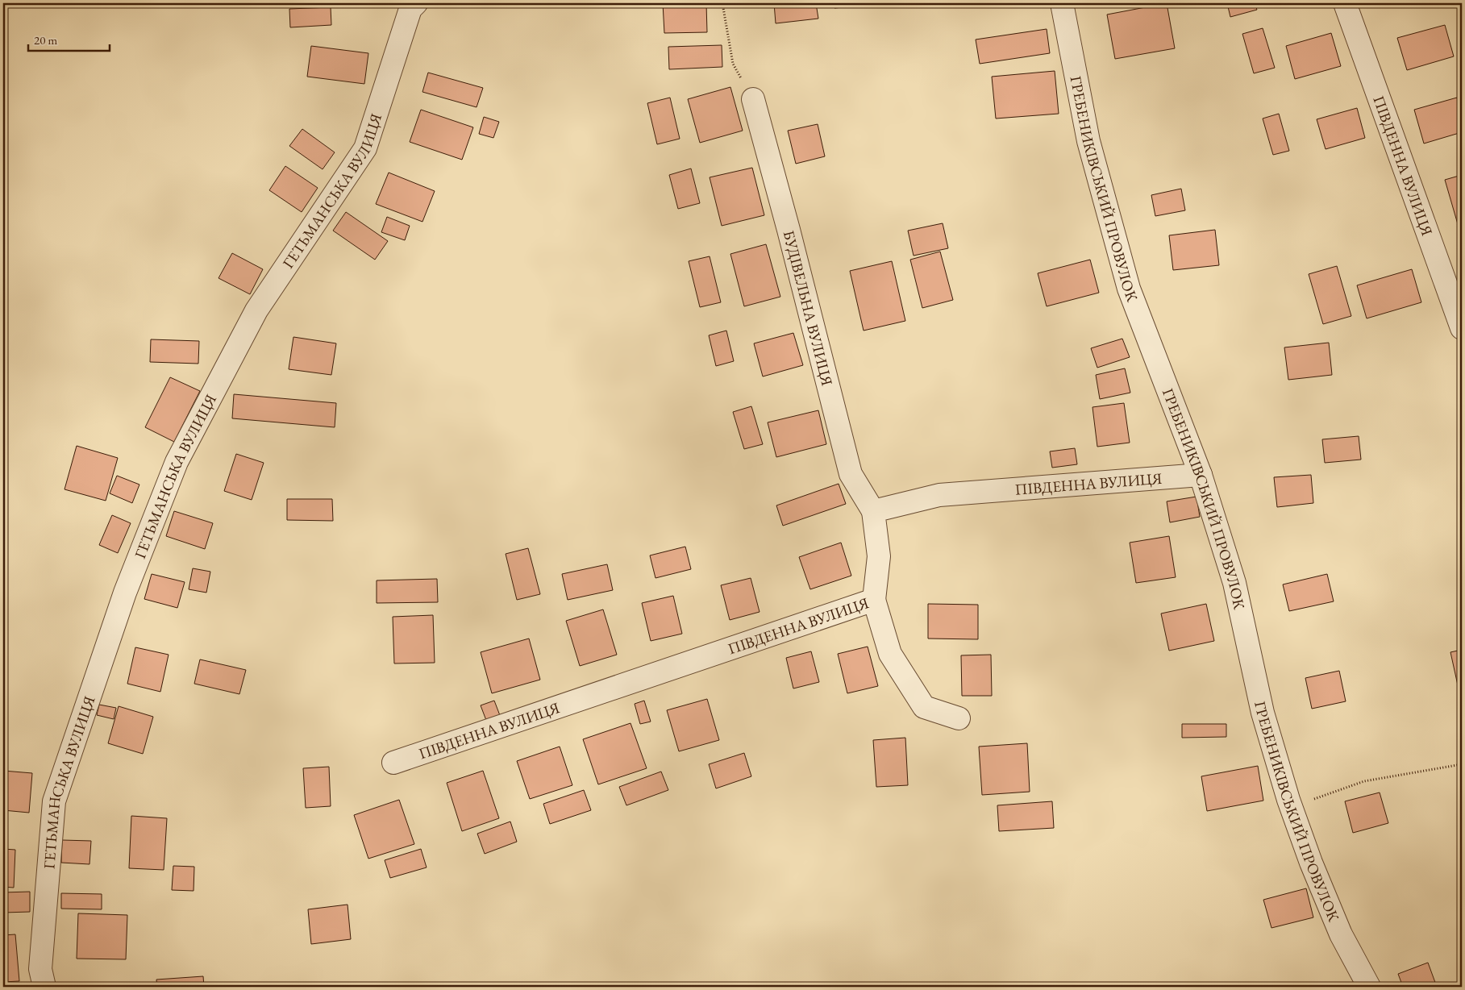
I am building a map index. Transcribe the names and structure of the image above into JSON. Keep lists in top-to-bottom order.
{
  "streets": {
    "street": [
      "ПІВДЕННА ВУЛИЦЯ",
      "ГРЕБЕНИКІВСЬКИЙ ПРОВУЛОК",
      "ГЕТЬМАНСЬКА ВУЛИЦЯ",
      "БУДІВЕЛЬНА ВУЛИЦЯ"
    ]
  },
  "crossings": [
    ["ПІВДЕННА ВУЛИЦЯ", "ГРЕБЕНИКІВСЬКИЙ ПРОВУЛОК"],
    ["ПІВДЕННА ВУЛИЦЯ", "БУДІВЕЛЬНА ВУЛИЦЯ"]
  ],
  "scale_bar": "20 m"
}
